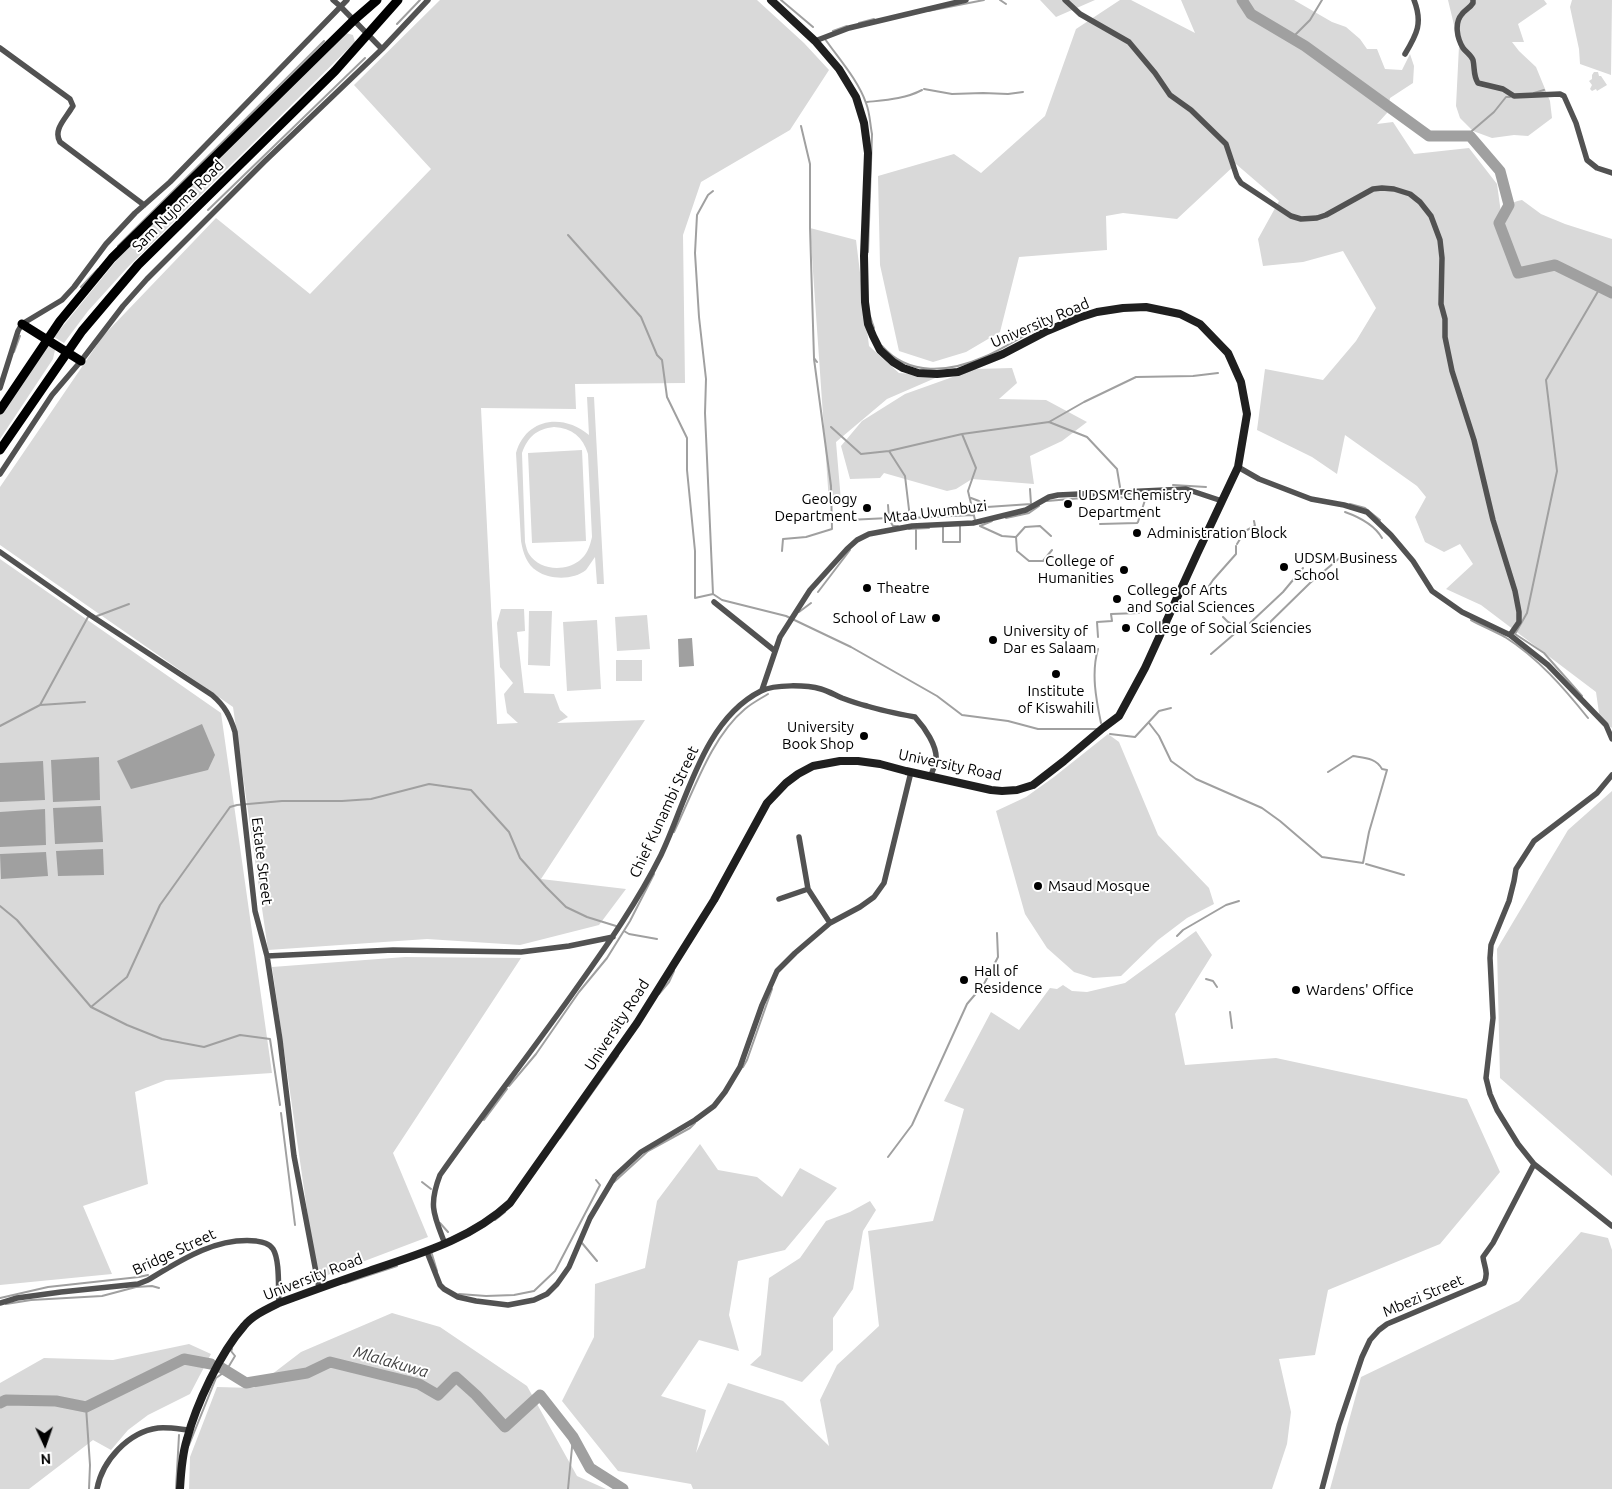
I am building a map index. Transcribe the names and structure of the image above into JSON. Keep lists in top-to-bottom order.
{
  "streets": {
    "main road": ["Sam Nujoma Road"],
    "street": [
      "University Road",
      "Mtaa Uvumbuzi",
      "Chief Kunambi Street",
      "Estate Street",
      "Bridge Street",
      "Mbezi Street"
    ]
  },
  "crossings": [
    ["University Road", "Mtaa Uvumbuzi"],
    ["University Road", "Chief Kunambi Street"],
    ["University Road", "Estate Street"],
    ["University Road", "Bridge Street"],
    ["Mtaa Uvumbuzi", "Chief Kunambi Street"]
  ],
  "water": ["Mlalakuwa"],
  "places": [
    "UDSM Chemistry Department",
    "Geology Department",
    "Administration Block",
    "UDSM Business School",
    "College of Humanities",
    "Theatre",
    "College of Arts and Social Sciences",
    "School of Law",
    "College of Social Sciencies",
    "University of Dar es Salaam",
    "Institute of Kiswahili",
    "University Book Shop",
    "Msaud Mosque",
    "Hall of Residence",
    "Wardens' Office"
  ],
  "north": "bottom"
}
